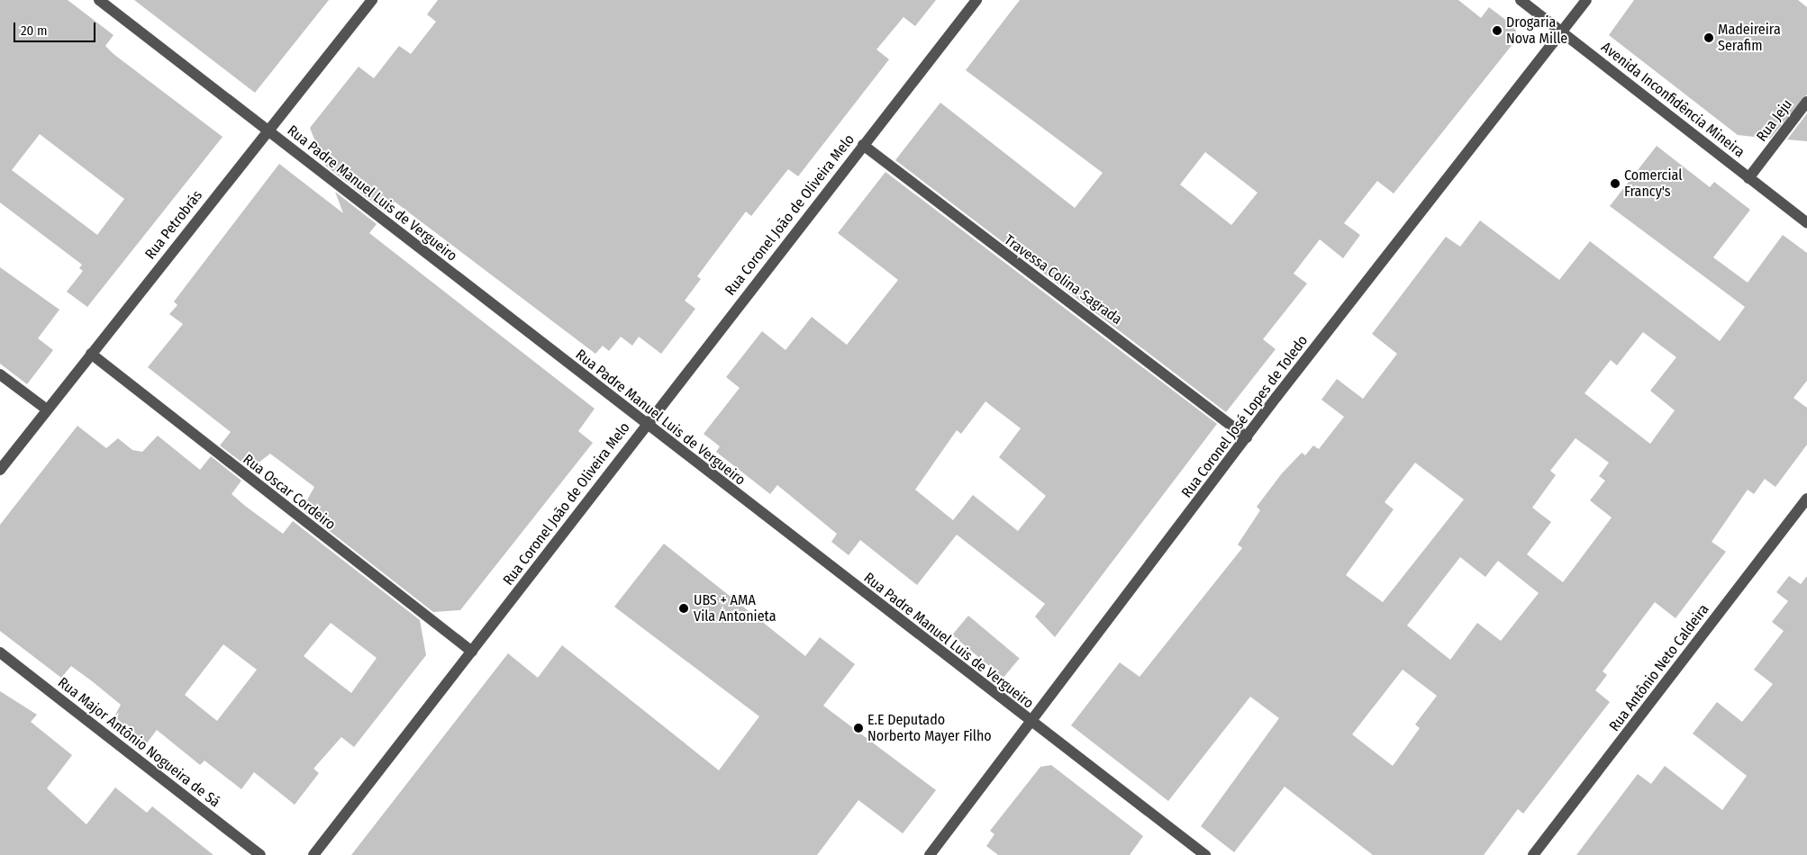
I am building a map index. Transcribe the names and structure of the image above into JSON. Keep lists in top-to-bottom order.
{
  "streets": {
    "street": [
      "Avenida Inconfidência Mineira",
      "Rua Jeju",
      "Rua Padre Manuel Luis de Vergueiro",
      "Rua Coronel João de Oliveira Melo",
      "Rua Petrobrás",
      "Travessa Colina Sagrada",
      "Rua Coronel José Lopes de Toledo",
      "Rua Oscar Cordeiro",
      "Rua Antônio Neto Caldeira",
      "Rua Major Antônio Nogueira de Sá"
    ]
  },
  "crossings": [
    ["Avenida Inconfidência Mineira", "Rua Jeju"],
    ["Avenida Inconfidência Mineira", "Rua Coronel José Lopes de Toledo"],
    ["Rua Padre Manuel Luis de Vergueiro", "Rua Coronel João de Oliveira Melo"],
    ["Rua Padre Manuel Luis de Vergueiro", "Rua Petrobrás"],
    ["Rua Padre Manuel Luis de Vergueiro", "Rua Coronel José Lopes de Toledo"],
    ["Rua Coronel João de Oliveira Melo", "Travessa Colina Sagrada"],
    ["Rua Coronel João de Oliveira Melo", "Rua Oscar Cordeiro"],
    ["Rua Petrobrás", "Rua Oscar Cordeiro"],
    ["Travessa Colina Sagrada", "Rua Coronel José Lopes de Toledo"]
  ],
  "places": [
    "Drogaria Nova Mille",
    "Madeireira Serafim",
    "Comercial Francy's",
    "UBS + AMA Vila Antonieta",
    "E.E Deputado Norberto Mayer Filho"
  ],
  "scale_bar": "20 m"
}
